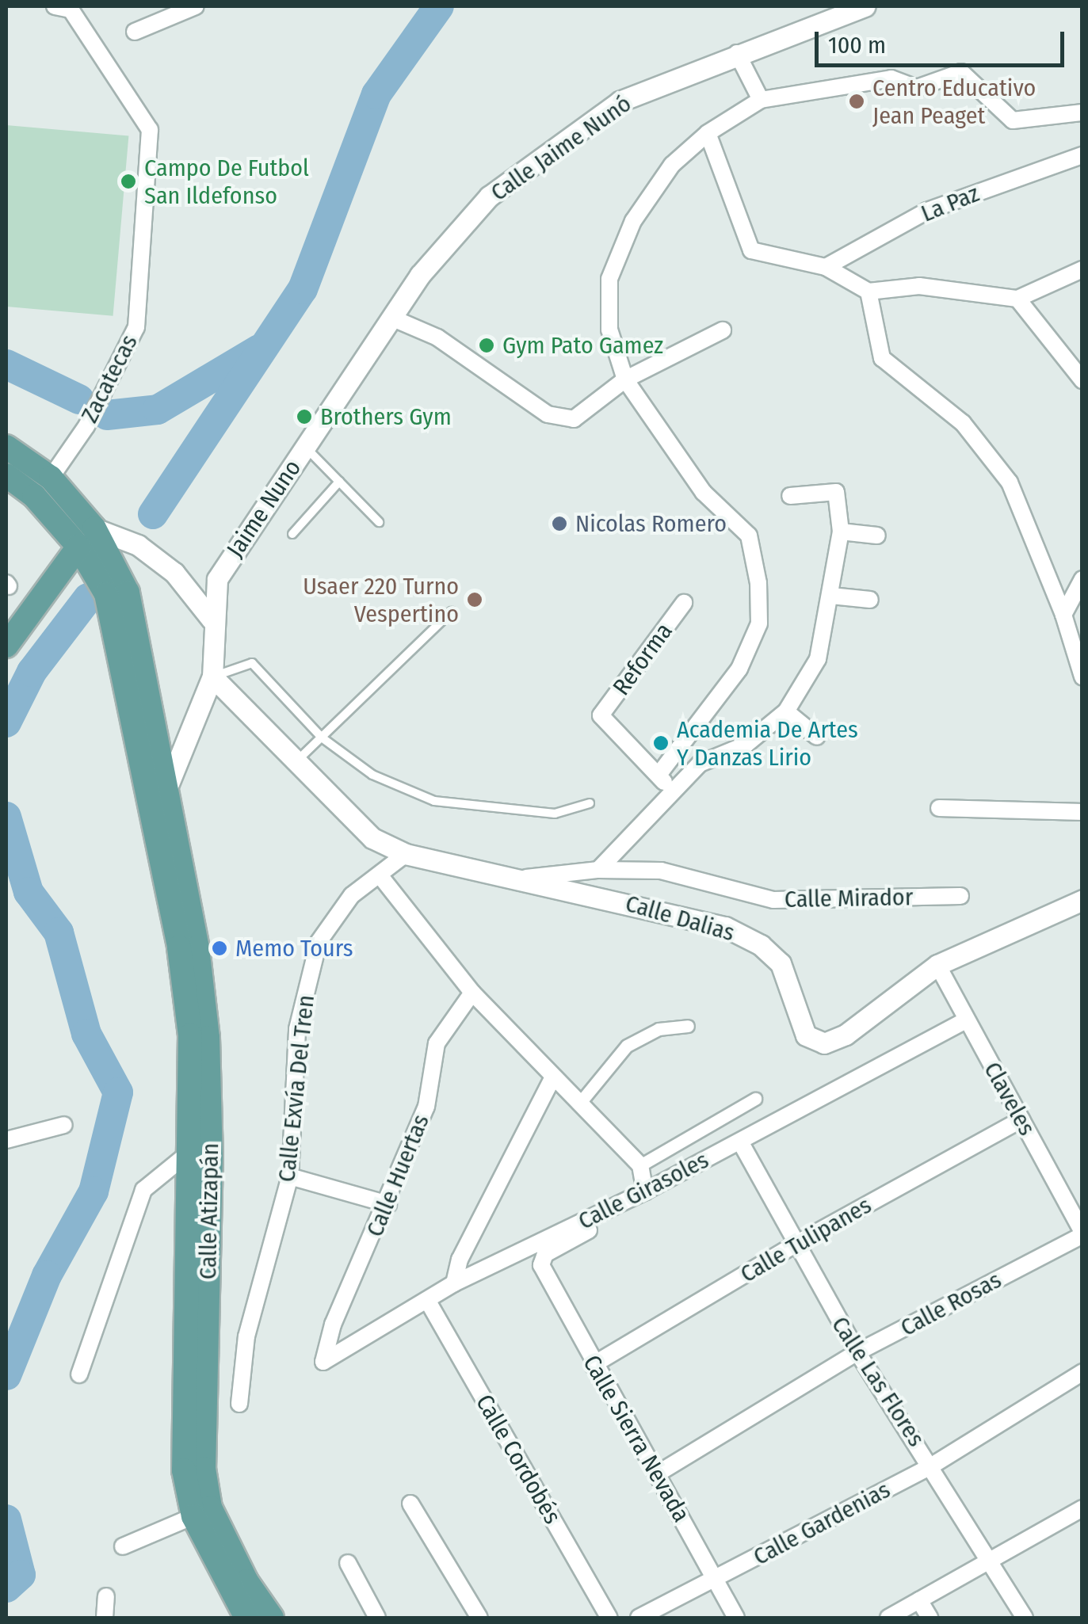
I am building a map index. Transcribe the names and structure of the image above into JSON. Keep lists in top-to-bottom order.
{
  "streets": {
    "main road": ["Calle Atizapán"],
    "street": [
      "Calle Jaime Nunó",
      "La Paz",
      "Zacatecas",
      "Jaime Nuno",
      "Reforma",
      "Calle Mirador",
      "Calle Dalias",
      "Calle Exvía Del Tren",
      "Claveles",
      "Calle Huertas",
      "Calle Girasoles",
      "Calle Tulipanes",
      "Calle Rosas",
      "Calle Las Flores",
      "Calle Sierra Nevada",
      "Calle Cordobés",
      "Calle Gardenias"
    ]
  },
  "crossings": [
    ["Calle Jaime Nunó", "Jaime Nuno"],
    ["Calle Mirador", "Calle Dalias"],
    ["Calle Dalias", "Claveles"],
    ["Claveles", "Calle Girasoles"],
    ["Claveles", "Calle Tulipanes"],
    ["Claveles", "Calle Rosas"],
    ["Calle Huertas", "Calle Girasoles"],
    ["Calle Girasoles", "Calle Las Flores"],
    ["Calle Girasoles", "Calle Sierra Nevada"],
    ["Calle Girasoles", "Calle Cordobés"],
    ["Calle Tulipanes", "Calle Las Flores"],
    ["Calle Tulipanes", "Calle Sierra Nevada"],
    ["Calle Rosas", "Calle Las Flores"],
    ["Calle Rosas", "Calle Sierra Nevada"],
    ["Calle Las Flores", "Calle Gardenias"],
    ["Calle Sierra Nevada", "Calle Gardenias"]
  ],
  "places": [
    "Centro Educativo Jean Peaget",
    "Campo De Futbol San Ildefonso",
    "Gym Pato Gamez",
    "Brothers Gym",
    "Nicolas Romero",
    "Usaer 220 Turno Vespertino",
    "Academia De Artes Y Danzas Lirio",
    "Memo Tours"
  ],
  "scale_bar": "100 m"
}
